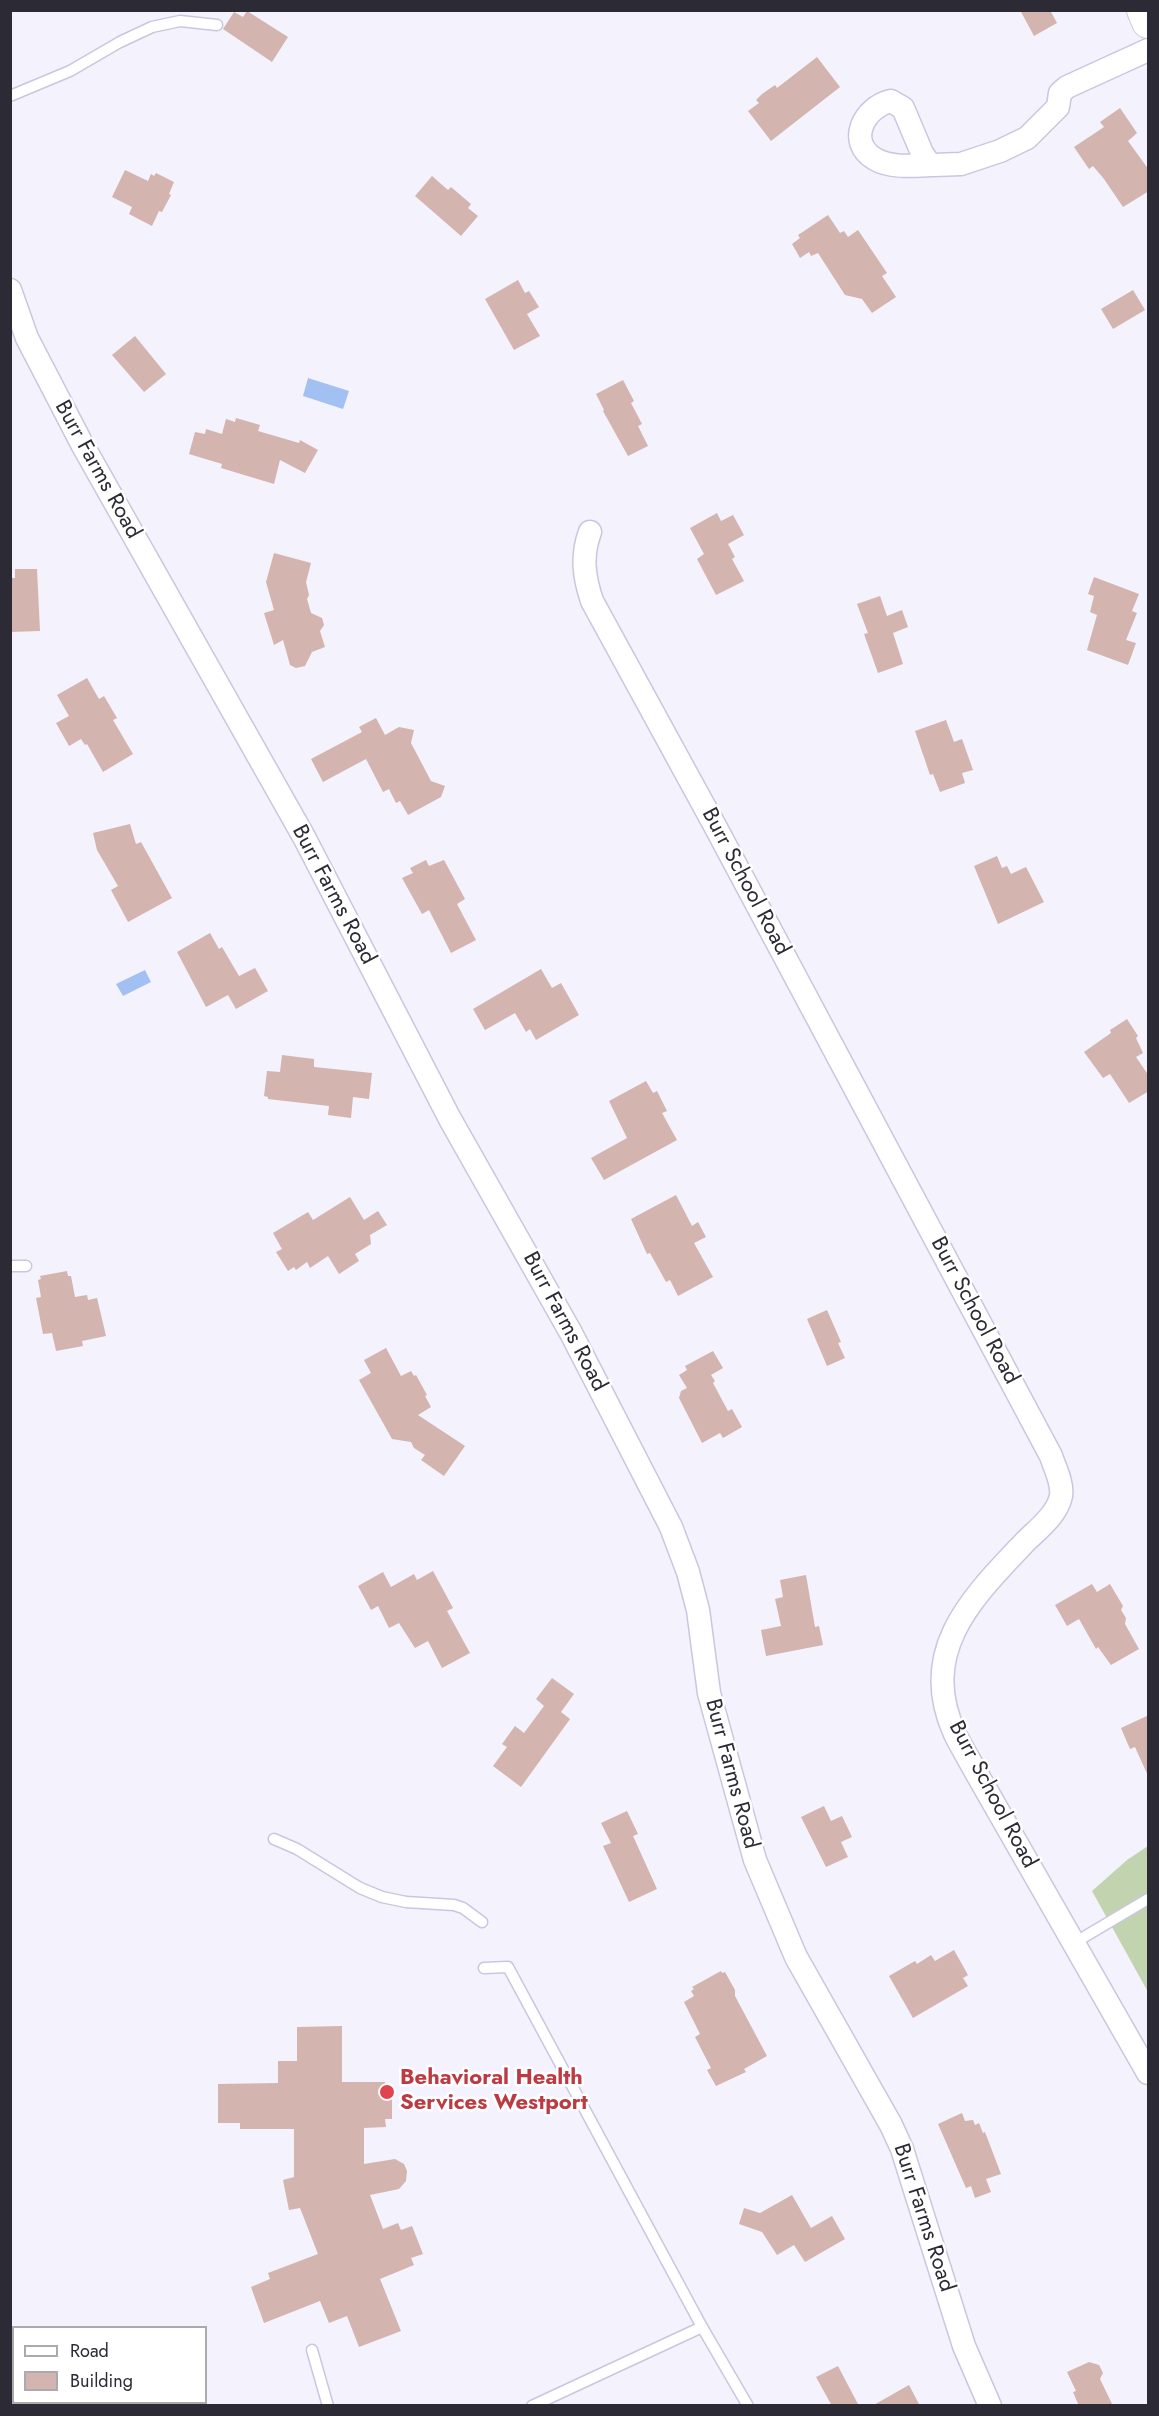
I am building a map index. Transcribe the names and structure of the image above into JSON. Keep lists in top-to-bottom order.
{
  "streets": {
    "street": ["Burr Farms Road", "Burr School Road"]
  },
  "places": ["Behavioral Health Services Westport"],
  "legend": ["Road", "Building"]
}
